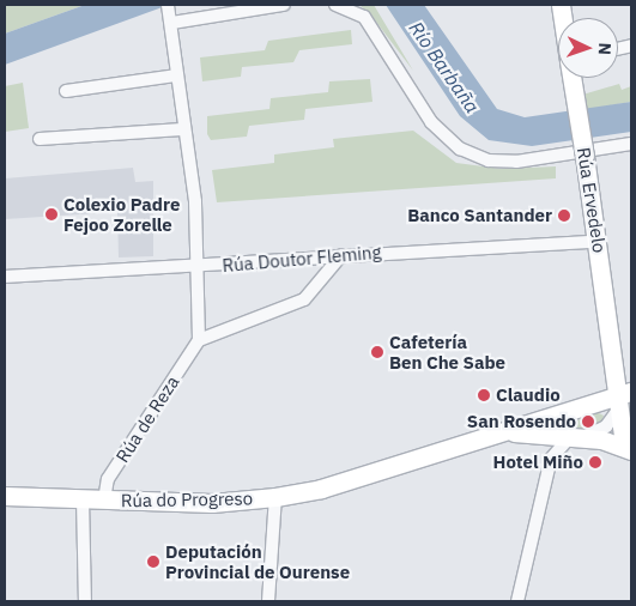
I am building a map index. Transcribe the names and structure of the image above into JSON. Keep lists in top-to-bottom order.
{
  "streets": {
    "street": [
      "Rúa Ervedelo",
      "Rúa Doutor Fleming",
      "Rúa de Reza",
      "Rúa do Progreso"
    ]
  },
  "crossings": [
    ["Rúa Ervedelo", "Rúa Doutor Fleming"],
    ["Rúa Ervedelo", "Rúa do Progreso"],
    ["Rúa de Reza", "Rúa do Progreso"]
  ],
  "water": ["Río Barbaña"],
  "places": [
    "Colexio Padre Fejoo Zorelle",
    "Banco Santander",
    "Cafetería Ben Che Sabe",
    "Claudio",
    "San Rosendo",
    "Hotel Miño",
    "Deputación Provincial de Ourense"
  ],
  "north": "right"
}
